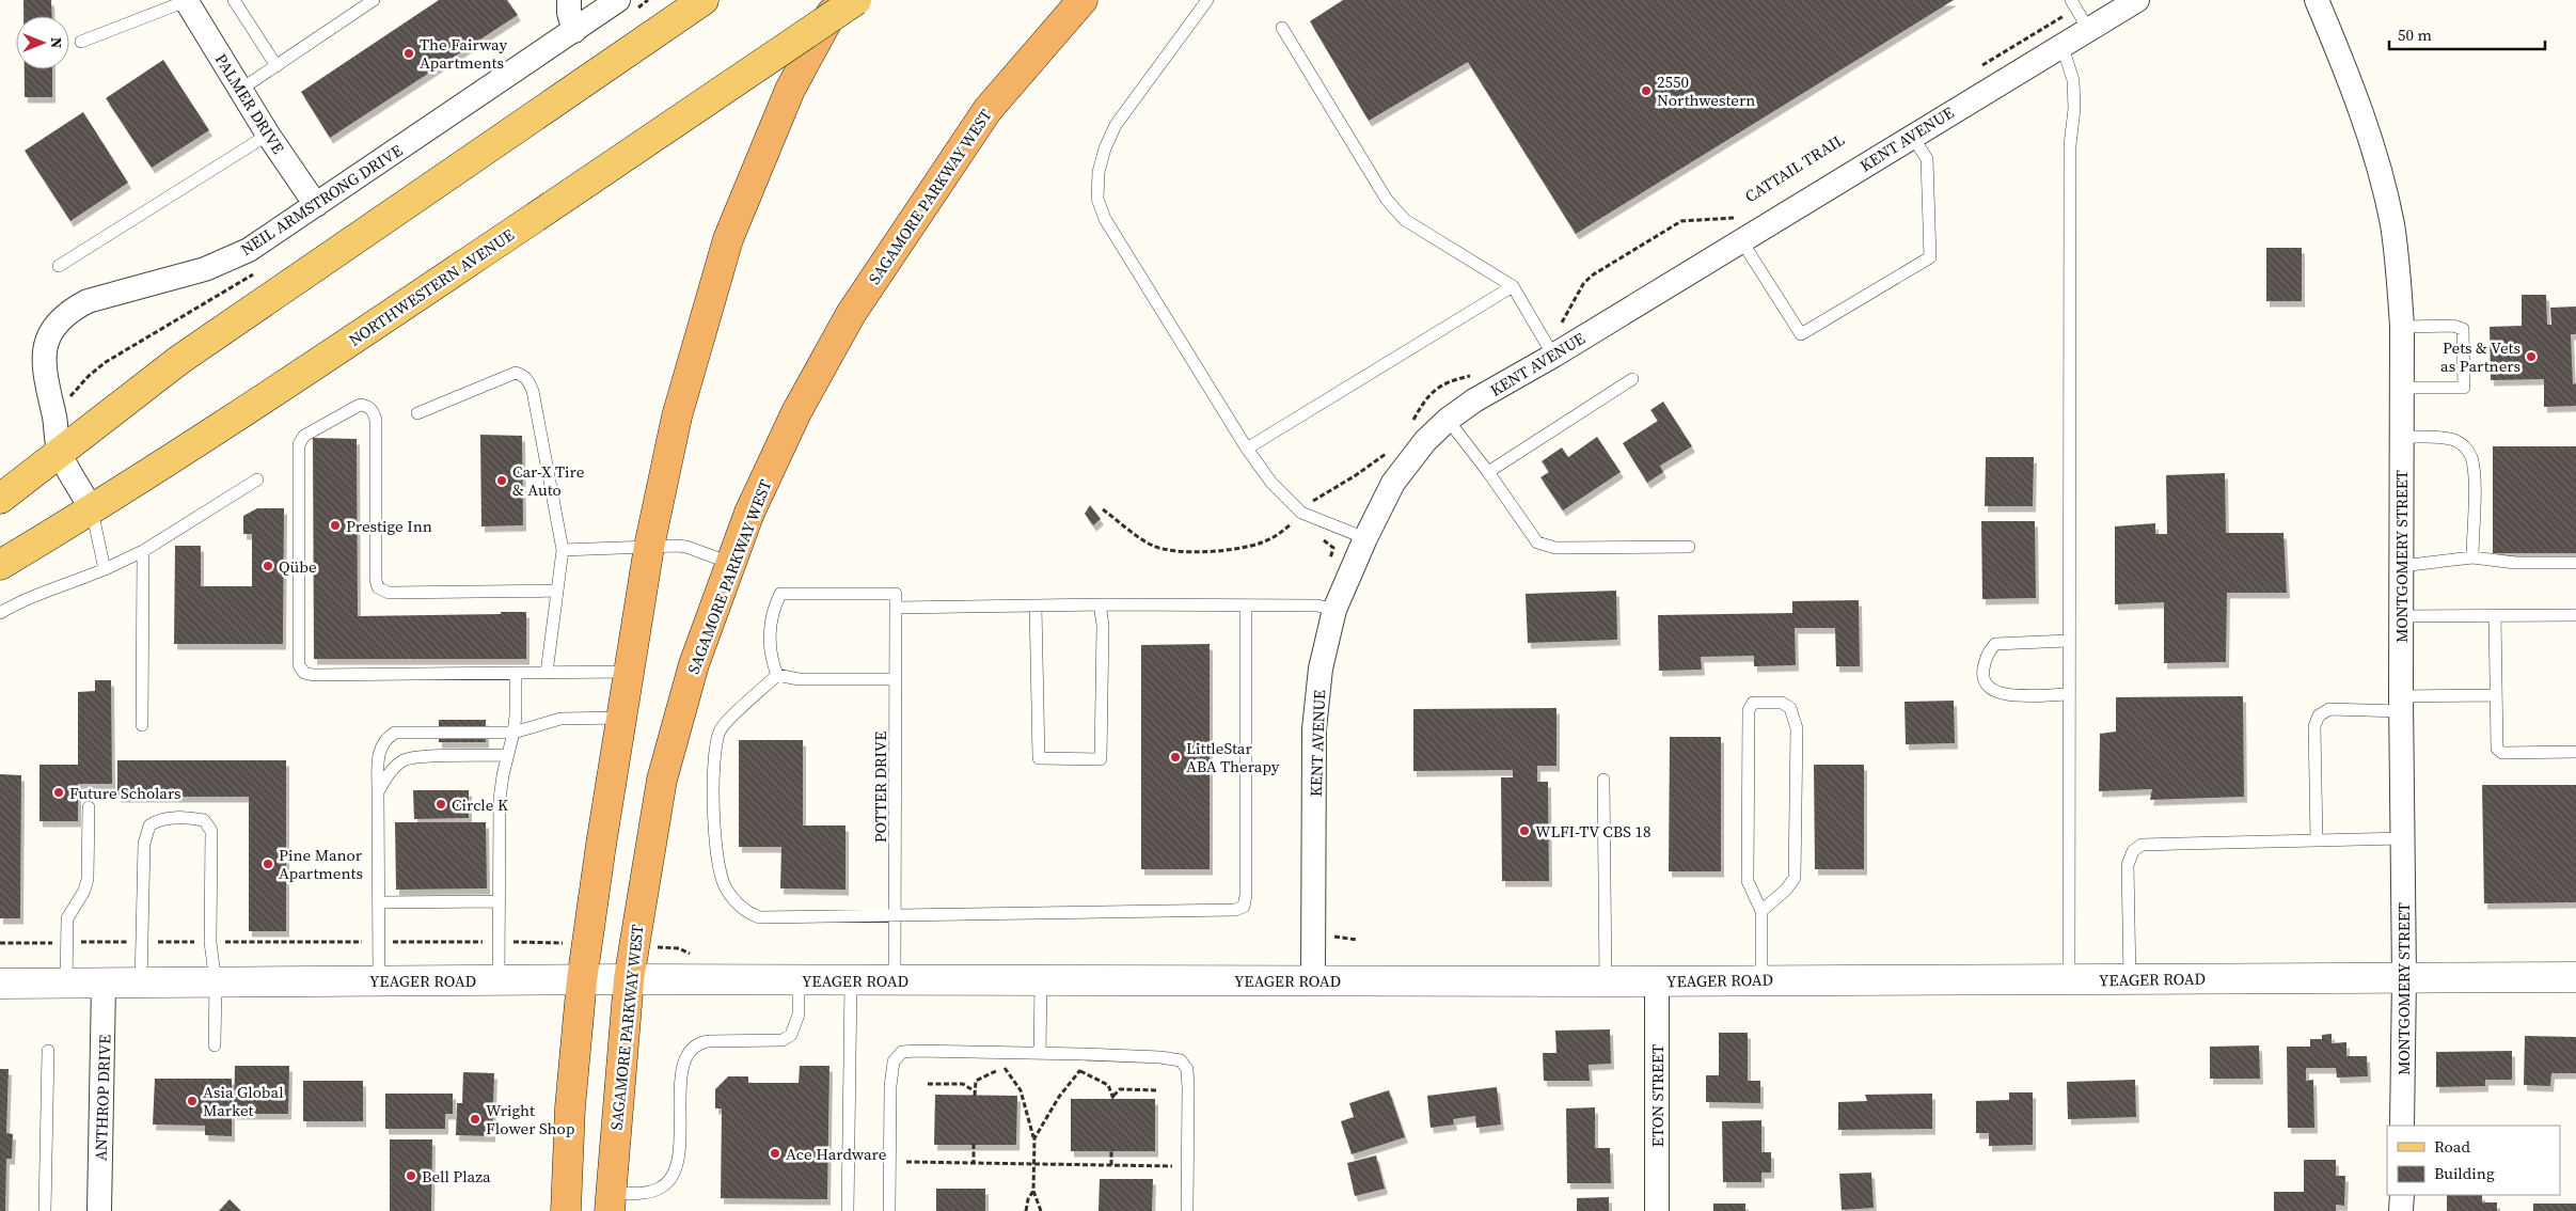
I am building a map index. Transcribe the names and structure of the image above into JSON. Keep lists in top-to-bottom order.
{
  "streets": {
    "highway": ["SAGAMORE PARKWAY WEST"],
    "main road": ["NORTHWESTERN AVENUE"],
    "street": [
      "PALMER DRIVE",
      "KENT AVENUE",
      "NEIL ARMSTRONG DRIVE",
      "MONTGOMERY STREET",
      "YEAGER ROAD",
      "ETON STREET",
      "ANTHROP DRIVE"
    ],
    "lane": ["POTTER DRIVE"],
    "path": ["CATTAIL TRAIL"]
  },
  "crossings": [
    ["PALMER DRIVE", "NEIL ARMSTRONG DRIVE"],
    ["KENT AVENUE", "CATTAIL TRAIL"],
    ["KENT AVENUE", "YEAGER ROAD"],
    ["SAGAMORE PARKWAY WEST", "YEAGER ROAD"],
    ["NEIL ARMSTRONG DRIVE", "NORTHWESTERN AVENUE"],
    ["MONTGOMERY STREET", "YEAGER ROAD"],
    ["POTTER DRIVE", "YEAGER ROAD"],
    ["YEAGER ROAD", "ETON STREET"],
    ["YEAGER ROAD", "ANTHROP DRIVE"]
  ],
  "places": [
    "The Fairway Apartments",
    "2550 Northwestern",
    "Pets & Vets as Partners",
    "Car-X Tire & Auto",
    "Prestige Inn",
    "Qübe",
    "LittleStar ABA Therapy",
    "Future Scholars",
    "Circle K",
    "WLFI-TV CBS 18",
    "Pine Manor Apartments",
    "Asia Global Market",
    "Wright Flower Shop",
    "Ace Hardware",
    "Bell Plaza"
  ],
  "legend": ["Road", "Building"],
  "scale_bar": "50 m",
  "north": "right"
}
